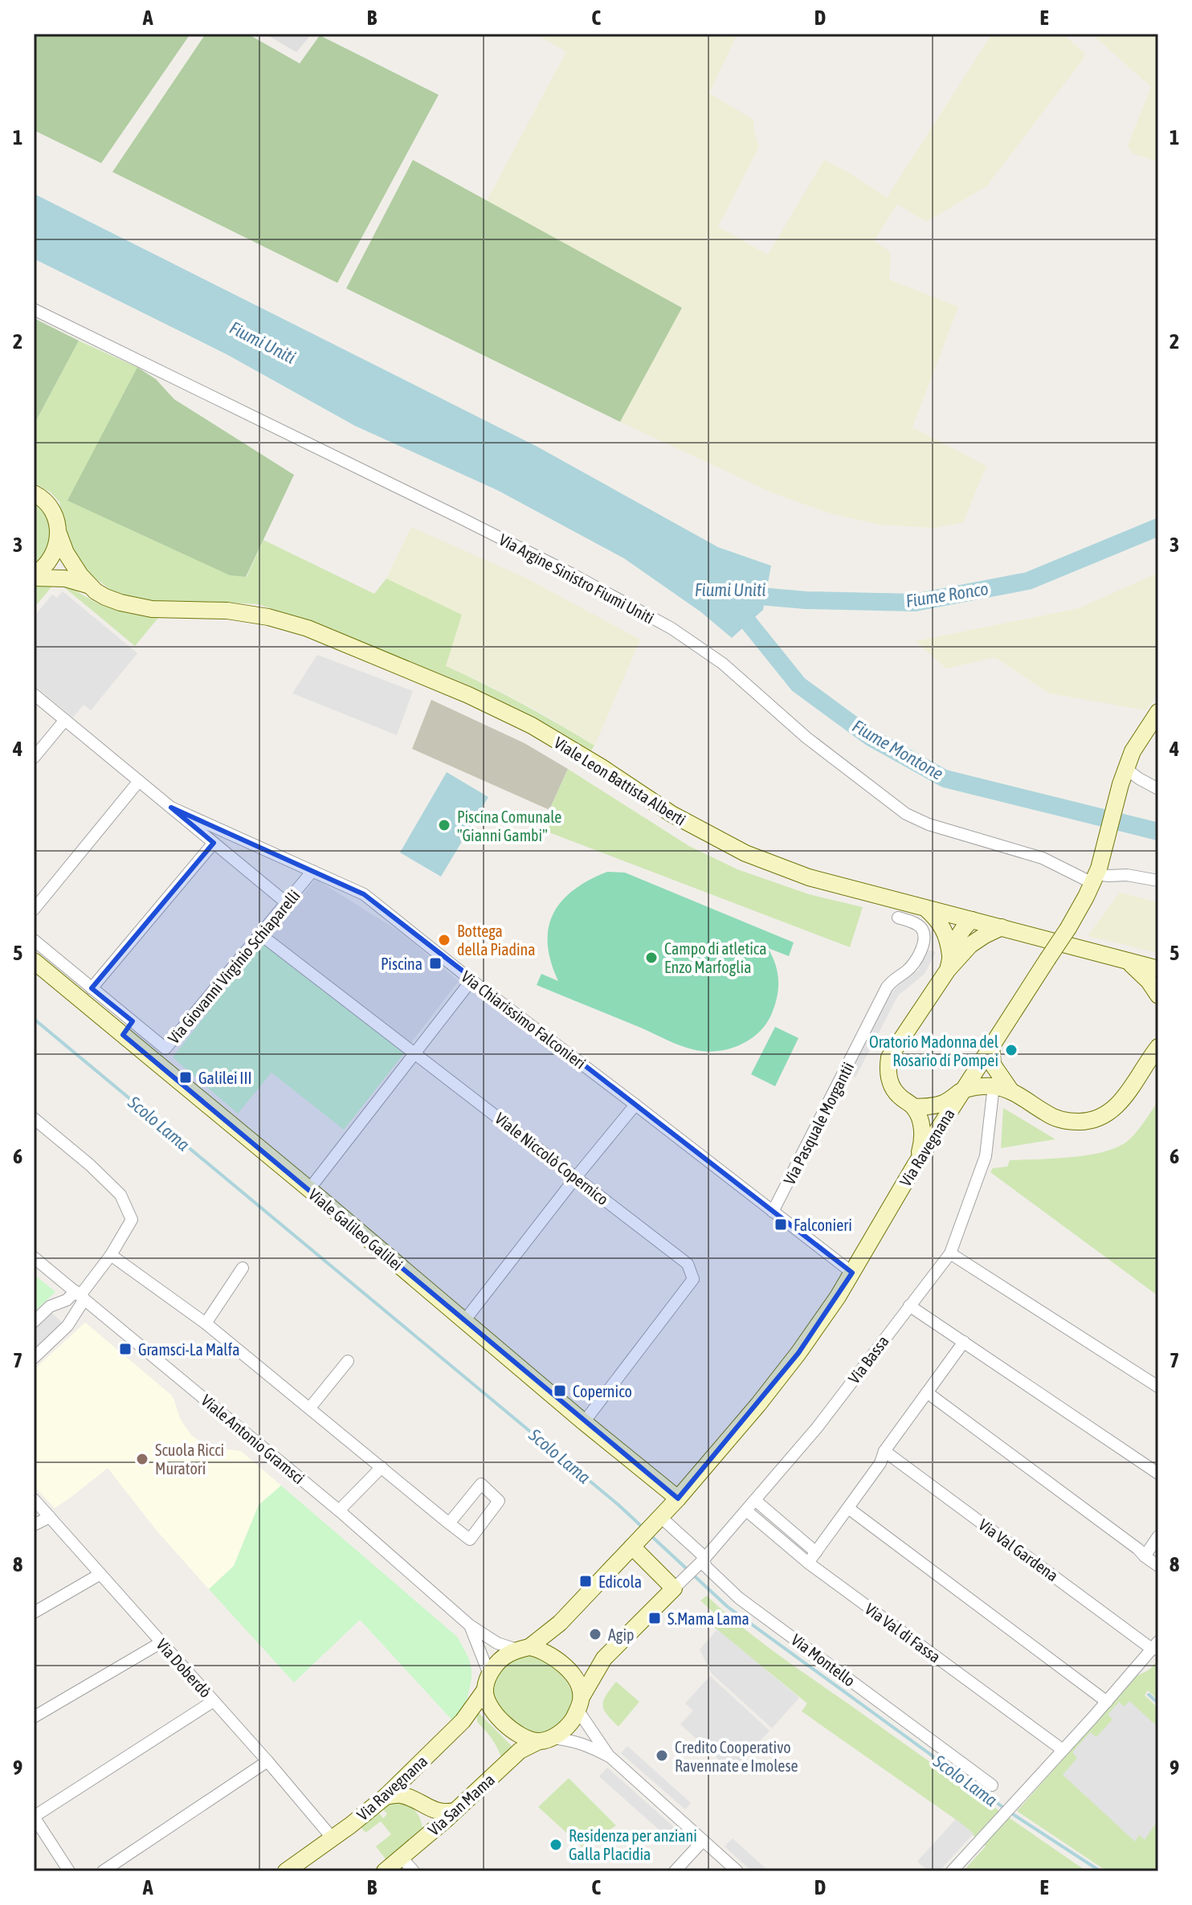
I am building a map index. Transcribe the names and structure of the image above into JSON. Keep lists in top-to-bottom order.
{
  "streets": {
    "street": [
      "Via Argine Sinistro Fiumi Uniti",
      "Viale Leon Battista Alberti",
      "Via Giovanni Virginio Schiaparelli",
      "Via Chiarissimo Falconieri",
      "Via Pasquale Morgantii",
      "Via Ravegnana",
      "Viale Niccolò Copernico",
      "Viale Galileo Galilei",
      "Via Bassa",
      "Viale Antonio Gramsci",
      "Via Val Gardena",
      "Via Val di Fassa",
      "Via Montello",
      "Via Doberdò",
      "Via San Mama"
    ]
  },
  "crossings": [
    ["Via Argine Sinistro Fiumi Uniti", "Via Ravegnana"],
    ["Via Giovanni Virginio Schiaparelli", "Via Chiarissimo Falconieri"],
    ["Via Giovanni Virginio Schiaparelli", "Viale Niccolò Copernico"],
    ["Via Giovanni Virginio Schiaparelli", "Viale Galileo Galilei"],
    ["Via Chiarissimo Falconieri", "Via Pasquale Morgantii"],
    ["Via Chiarissimo Falconieri", "Via Ravegnana"],
    ["Via Ravegnana", "Viale Galileo Galilei"],
    ["Via Ravegnana", "Viale Antonio Gramsci"],
    ["Via Ravegnana", "Via Montello"],
    ["Via Ravegnana", "Via Doberdò"],
    ["Via Ravegnana", "Via San Mama"],
    ["Viale Niccolò Copernico", "Viale Galileo Galilei"],
    ["Via Bassa", "Via Val di Fassa"],
    ["Via Bassa", "Via Montello"],
    ["Viale Antonio Gramsci", "Via San Mama"]
  ],
  "water": [
    "Fiumi Uniti",
    "Fiume Ronco",
    "Fiume Montone",
    "Scolo Lama"
  ],
  "places": {
    "other": [
      "Piscina Comunale \"Gianni Gambi\"",
      "Bottega della Piadina",
      "Campo di atletica Enzo Marfoglia",
      "Oratorio Madonna del Rosario di Pompei",
      "Scuola Ricci Muratori",
      "Agip",
      "Credito Cooperativo Ravennate e Imolese",
      "Residenza per anziani Galla Placidia"
    ],
    "transit": [
      "Piscina",
      "Galilei III",
      "Falconieri",
      "Gramsci-La Malfa",
      "Copernico",
      "Edicola",
      "S.Mama Lama"
    ]
  },
  "grid": {
    "columns": [
      "A",
      "B",
      "C",
      "D",
      "E"
    ],
    "rows": [
      "1",
      "2",
      "3",
      "4",
      "5",
      "6",
      "7",
      "8",
      "9"
    ]
  }
}
